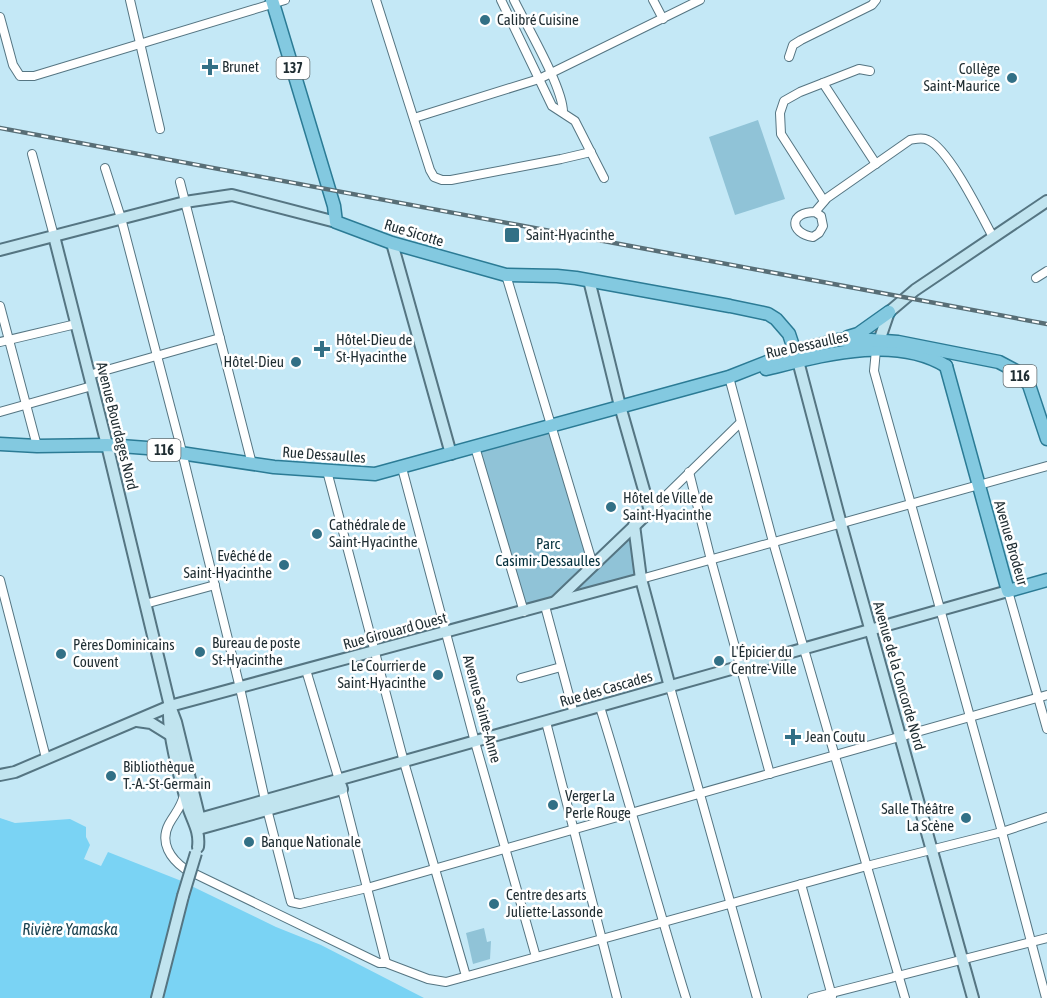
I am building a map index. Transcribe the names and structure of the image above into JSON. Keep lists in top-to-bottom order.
{
  "streets": {
    "main road": [
      "137",
      "Rue Sicotte",
      "Rue Dessaulles",
      "116",
      "Avenue Brodeur",
      "Rue des Cascades"
    ],
    "street": [
      "Avenue Bourdages Nord",
      "Rue Girouard Ouest",
      "Avenue de la Concorde Nord",
      "Avenue Sainte-Anne"
    ]
  },
  "crossings": [
    ["137", "Rue Sicotte"],
    ["Rue Sicotte", "Rue Dessaulles"],
    ["Rue Sicotte", "Avenue Bourdages Nord"],
    ["Rue Sicotte", "Avenue de la Concorde Nord"],
    ["Rue Dessaulles", "116"],
    ["Rue Dessaulles", "Avenue Bourdages Nord"],
    ["Rue Dessaulles", "Avenue Brodeur"],
    ["Rue Dessaulles", "Avenue de la Concorde Nord"],
    ["Rue Dessaulles", "Avenue Sainte-Anne"],
    ["Avenue Bourdages Nord", "Rue Girouard Ouest"],
    ["Avenue Bourdages Nord", "Rue des Cascades"],
    ["Avenue Brodeur", "Rue des Cascades"],
    ["Rue Girouard Ouest", "Avenue Sainte-Anne"],
    ["Avenue de la Concorde Nord", "Rue des Cascades"],
    ["Rue des Cascades", "Avenue Sainte-Anne"]
  ],
  "water": ["Rivière Yamaska"],
  "parks": ["Parc Casimir-Dessaulles"],
  "places": {
    "other": [
      "Calibré Cuisine",
      "Collège Saint-Maurice",
      "Hôtel-Dieu",
      "Hôtel de Ville de Saint-Hyacinthe",
      "Cathédrale de Saint-Hyacinthe",
      "Evêché de Saint-Hyacinthe",
      "Bureau de poste St-Hyacinthe",
      "Pères Dominicains Couvent",
      "L'Épicier du Centre-Ville",
      "Le Courrier de Saint-Hyacinthe",
      "Bibliothèque T.-A.-St-Germain",
      "Verger La Perle Rouge",
      "Salle Théâtre La Scène",
      "Banque Nationale",
      "Centre des arts Juliette-Lassonde"
    ],
    "health": ["Brunet", "Hôtel-Dieu de St-Hyacinthe", "Jean Coutu"],
    "transit": ["Saint-Hyacinthe"]
  }
}
